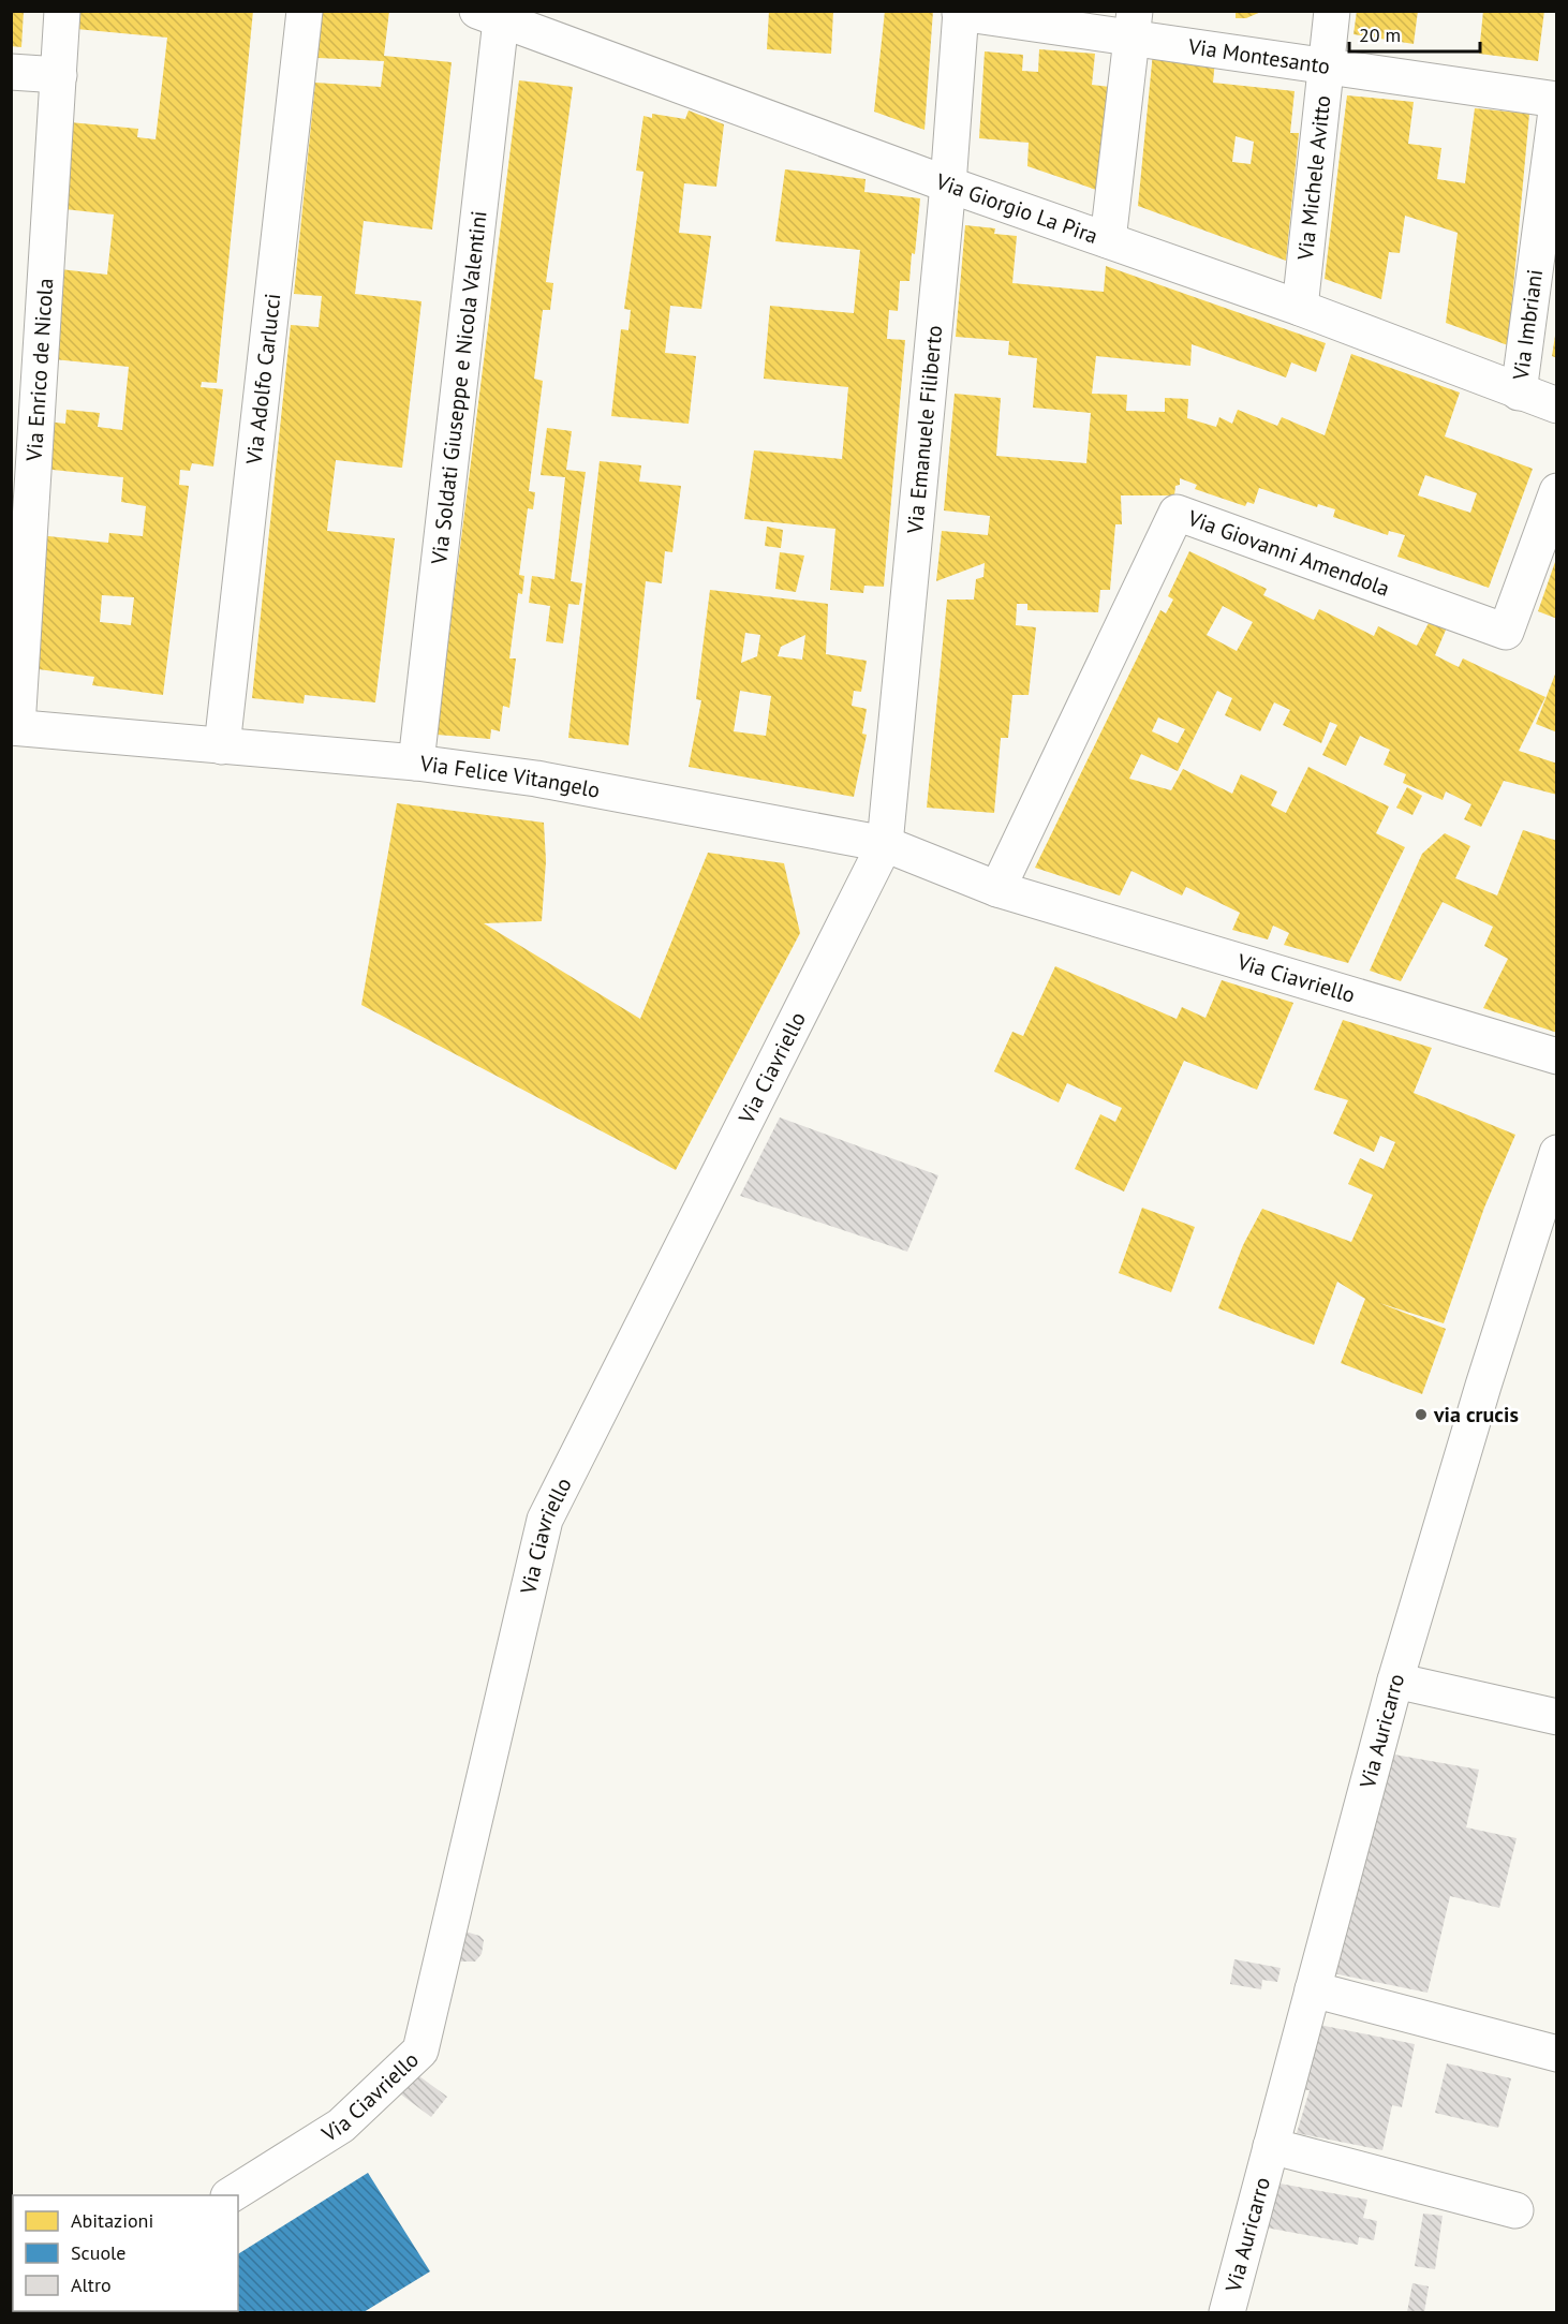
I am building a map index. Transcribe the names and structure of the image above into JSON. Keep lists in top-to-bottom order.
{
  "streets": {
    "street": [
      "Via Montesanto",
      "Via Michele Avitto",
      "Via Giorgio La Pira",
      "Via Imbriani",
      "Via Enrico de Nicola",
      "Via Adolfo Carlucci",
      "Via Soldati Giuseppe e Nicola Valentini",
      "Via Emanuele Filiberto",
      "Via Giovanni Amendola",
      "Via Felice Vitangelo",
      "Via Ciavriello",
      "Via Auricarro"
    ]
  },
  "crossings": [
    ["Via Montesanto", "Via Michele Avitto"],
    ["Via Montesanto", "Via Imbriani"],
    ["Via Montesanto", "Via Emanuele Filiberto"],
    ["Via Michele Avitto", "Via Giorgio La Pira"],
    ["Via Giorgio La Pira", "Via Imbriani"],
    ["Via Giorgio La Pira", "Via Soldati Giuseppe e Nicola Valentini"],
    ["Via Giorgio La Pira", "Via Emanuele Filiberto"],
    ["Via Enrico de Nicola", "Via Felice Vitangelo"],
    ["Via Adolfo Carlucci", "Via Felice Vitangelo"],
    ["Via Soldati Giuseppe e Nicola Valentini", "Via Felice Vitangelo"],
    ["Via Emanuele Filiberto", "Via Felice Vitangelo"],
    ["Via Emanuele Filiberto", "Via Ciavriello"],
    ["Via Giovanni Amendola", "Via Felice Vitangelo"],
    ["Via Giovanni Amendola", "Via Ciavriello"],
    ["Via Felice Vitangelo", "Via Ciavriello"]
  ],
  "places": ["via crucis"],
  "legend": ["Abitazioni", "Scuole", "Altro"],
  "scale_bar": "20 m"
}
